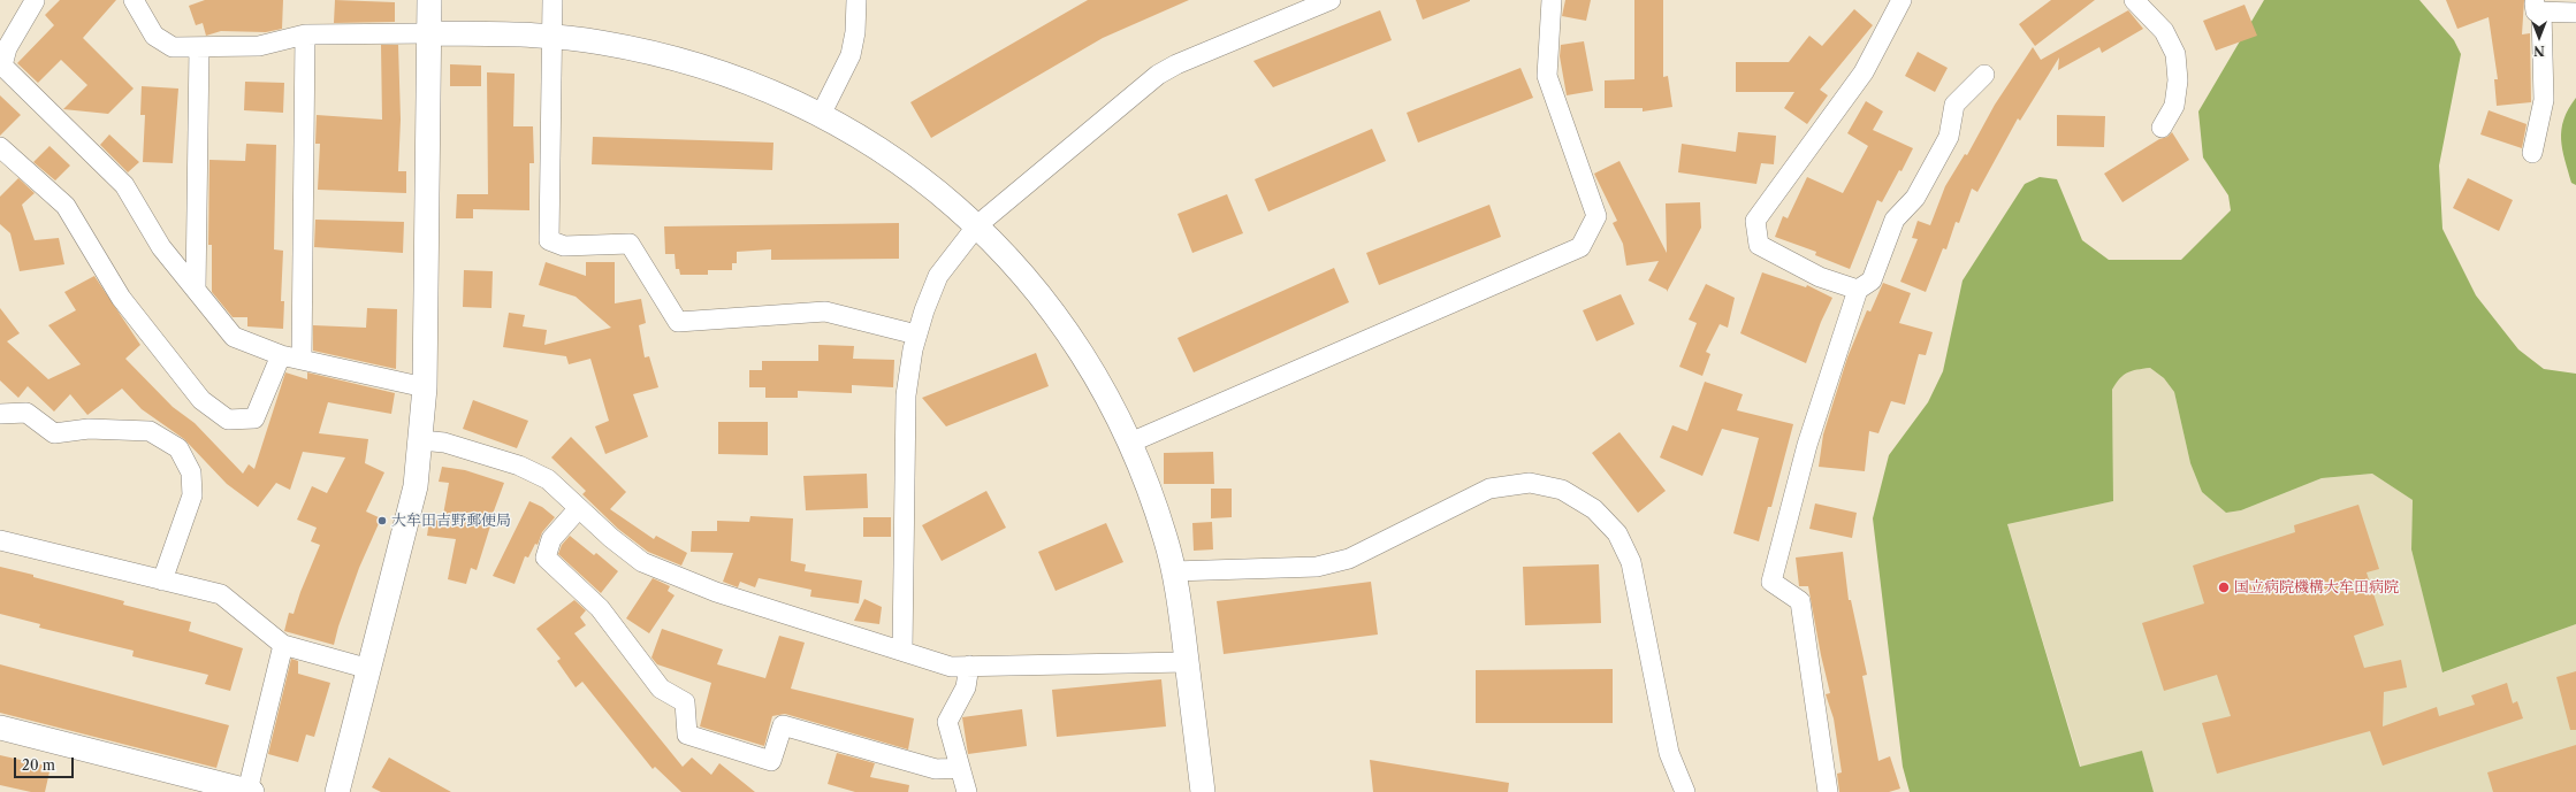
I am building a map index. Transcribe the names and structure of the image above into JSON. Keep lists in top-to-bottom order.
{
  "places": ["大牟田吉野郵便局", "国立病院機構大牟田病院"],
  "scale_bar": "20 m",
  "north": "bottom"
}
